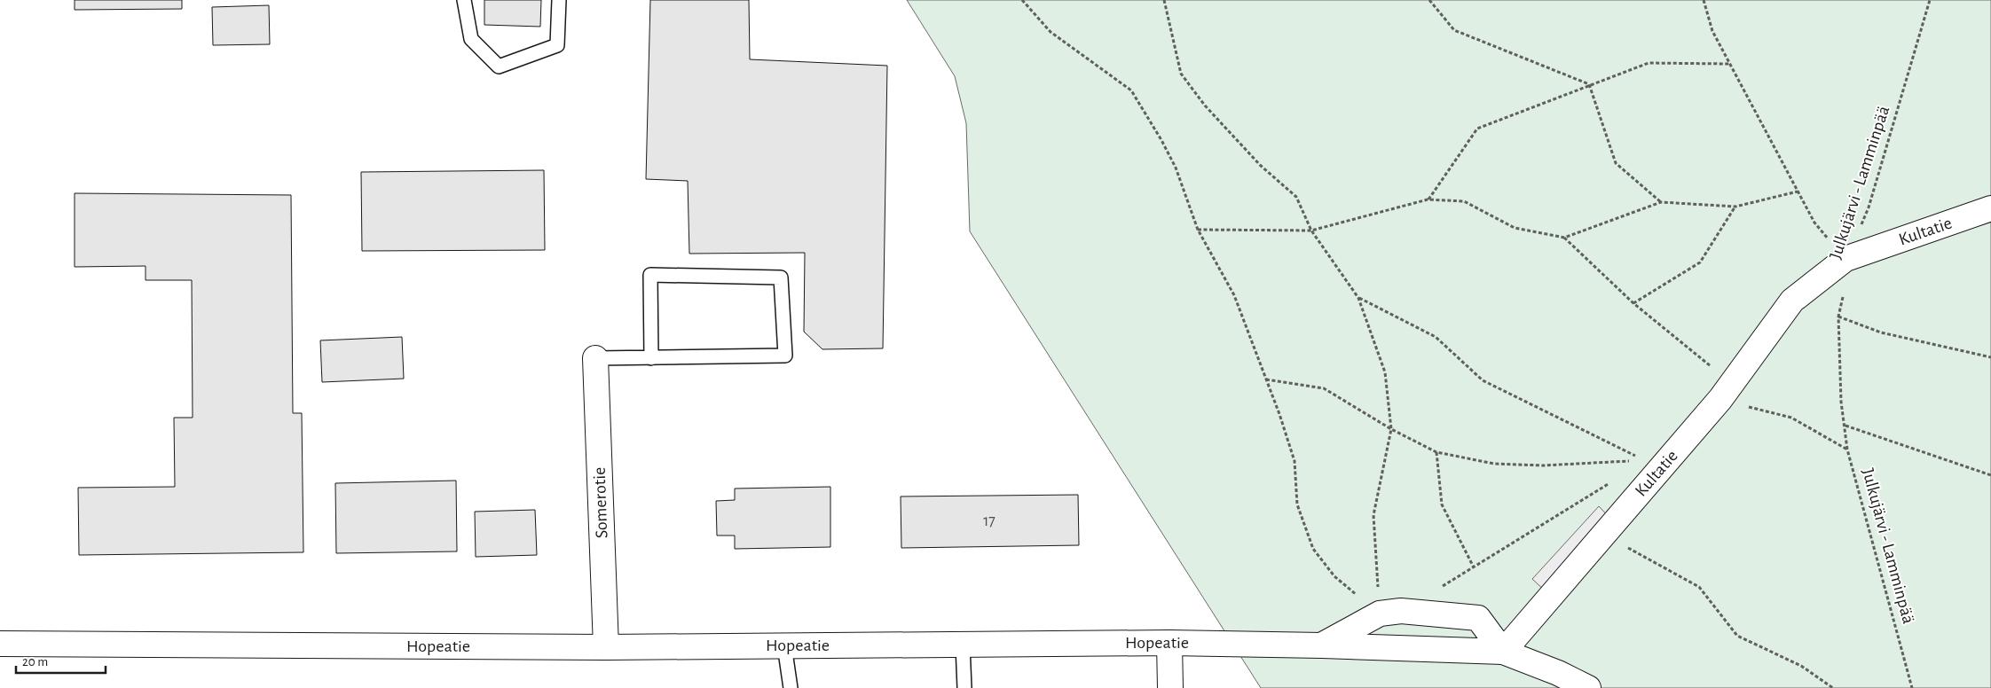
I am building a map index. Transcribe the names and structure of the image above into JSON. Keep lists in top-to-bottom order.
{
  "streets": {
    "street": ["Kultatie", "Somerotie", "Hopeatie"],
    "path": ["Julkujärvi - Lamminpää"]
  },
  "crossings": [
    ["Julkujärvi - Lamminpää", "Kultatie"],
    ["Kultatie", "Hopeatie"],
    ["Somerotie", "Hopeatie"]
  ],
  "house_numbers": ["17"],
  "scale_bar": "20 m"
}
